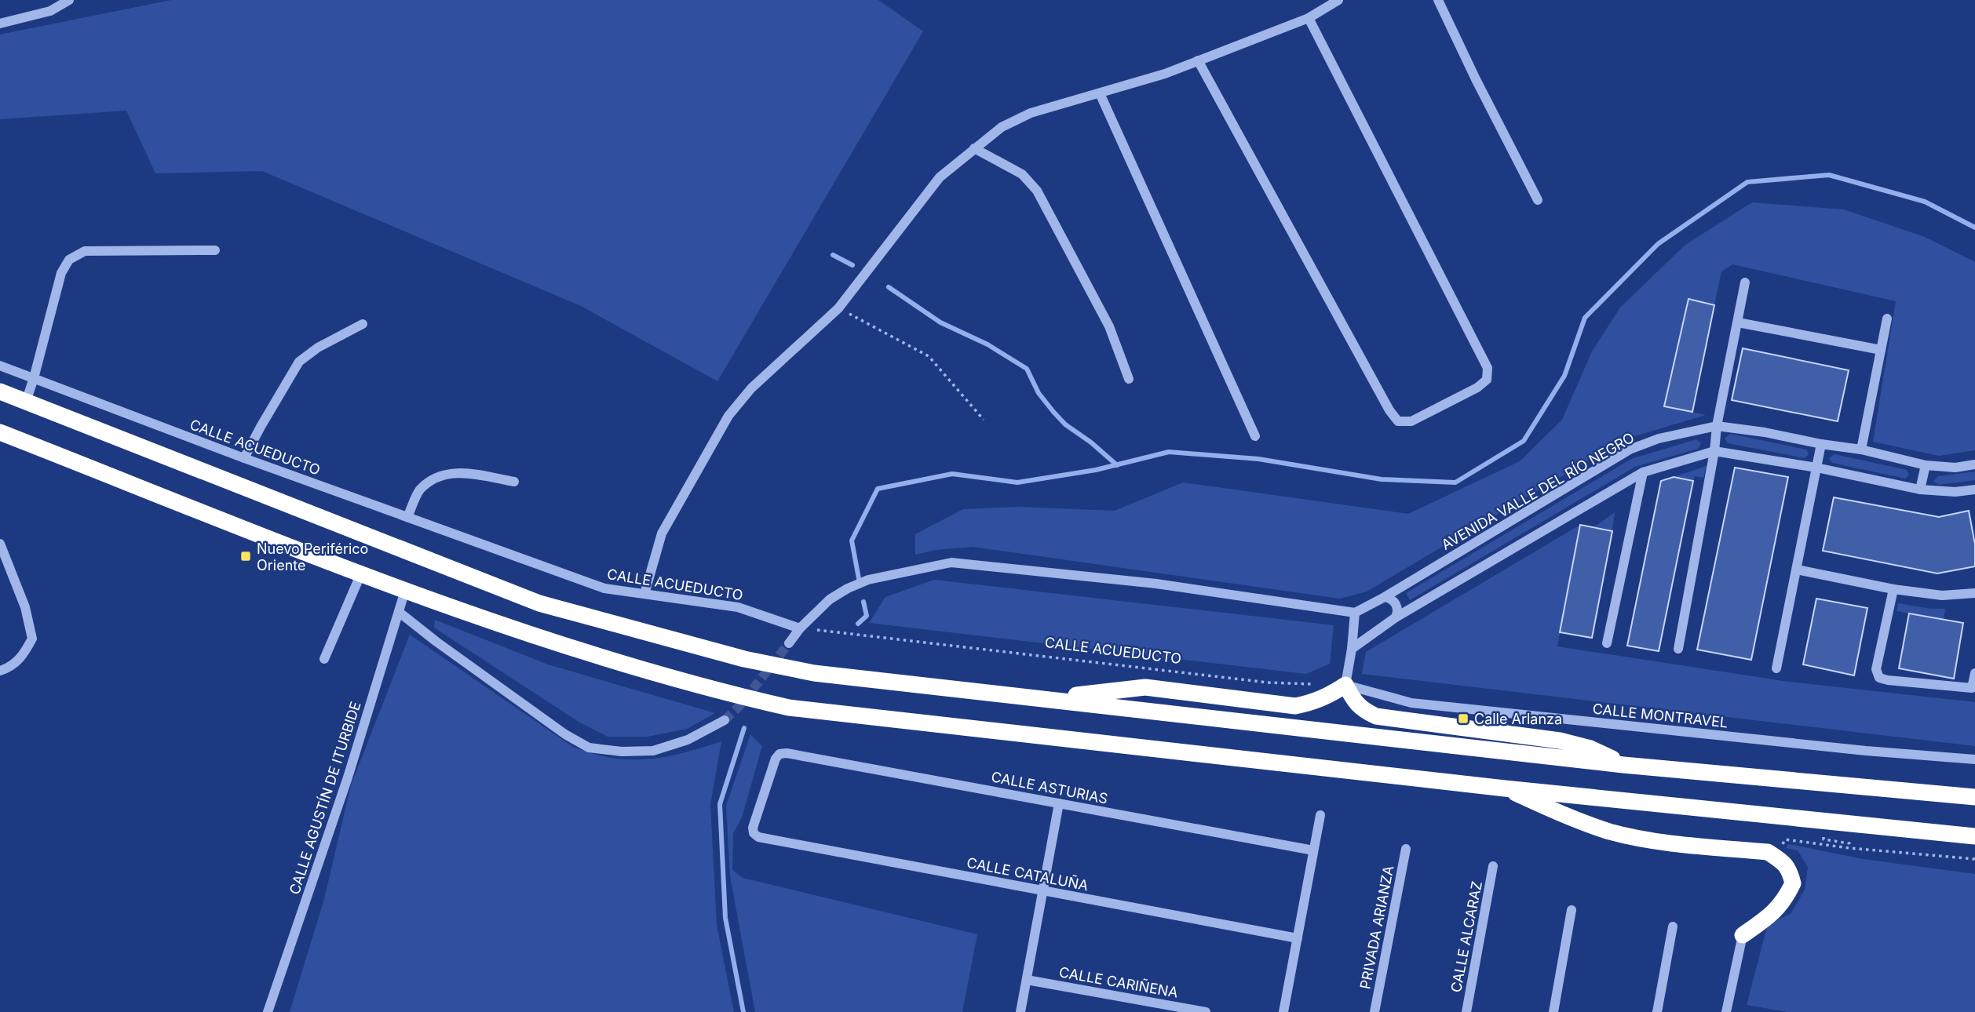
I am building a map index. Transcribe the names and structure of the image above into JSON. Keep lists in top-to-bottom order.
{
  "streets": {
    "street": [
      "CALLE ACUEDUCTO",
      "AVENIDA VALLE DEL RÍO NEGRO",
      "CALLE MONTRAVEL",
      "CALLE ASTURIAS",
      "CALLE AGUSTÍN DE ITURBIDE",
      "CALLE CATALUÑA",
      "PRIVADA ARIANZA",
      "CALLE ALCARAZ",
      "CALLE CARIÑENA"
    ]
  },
  "crossings": [
    ["CALLE ASTURIAS", "CALLE CATALUÑA"]
  ],
  "places": {
    "transit": ["Nuevo Periférico Oriente", "Calle Arlanza"]
  }
}
